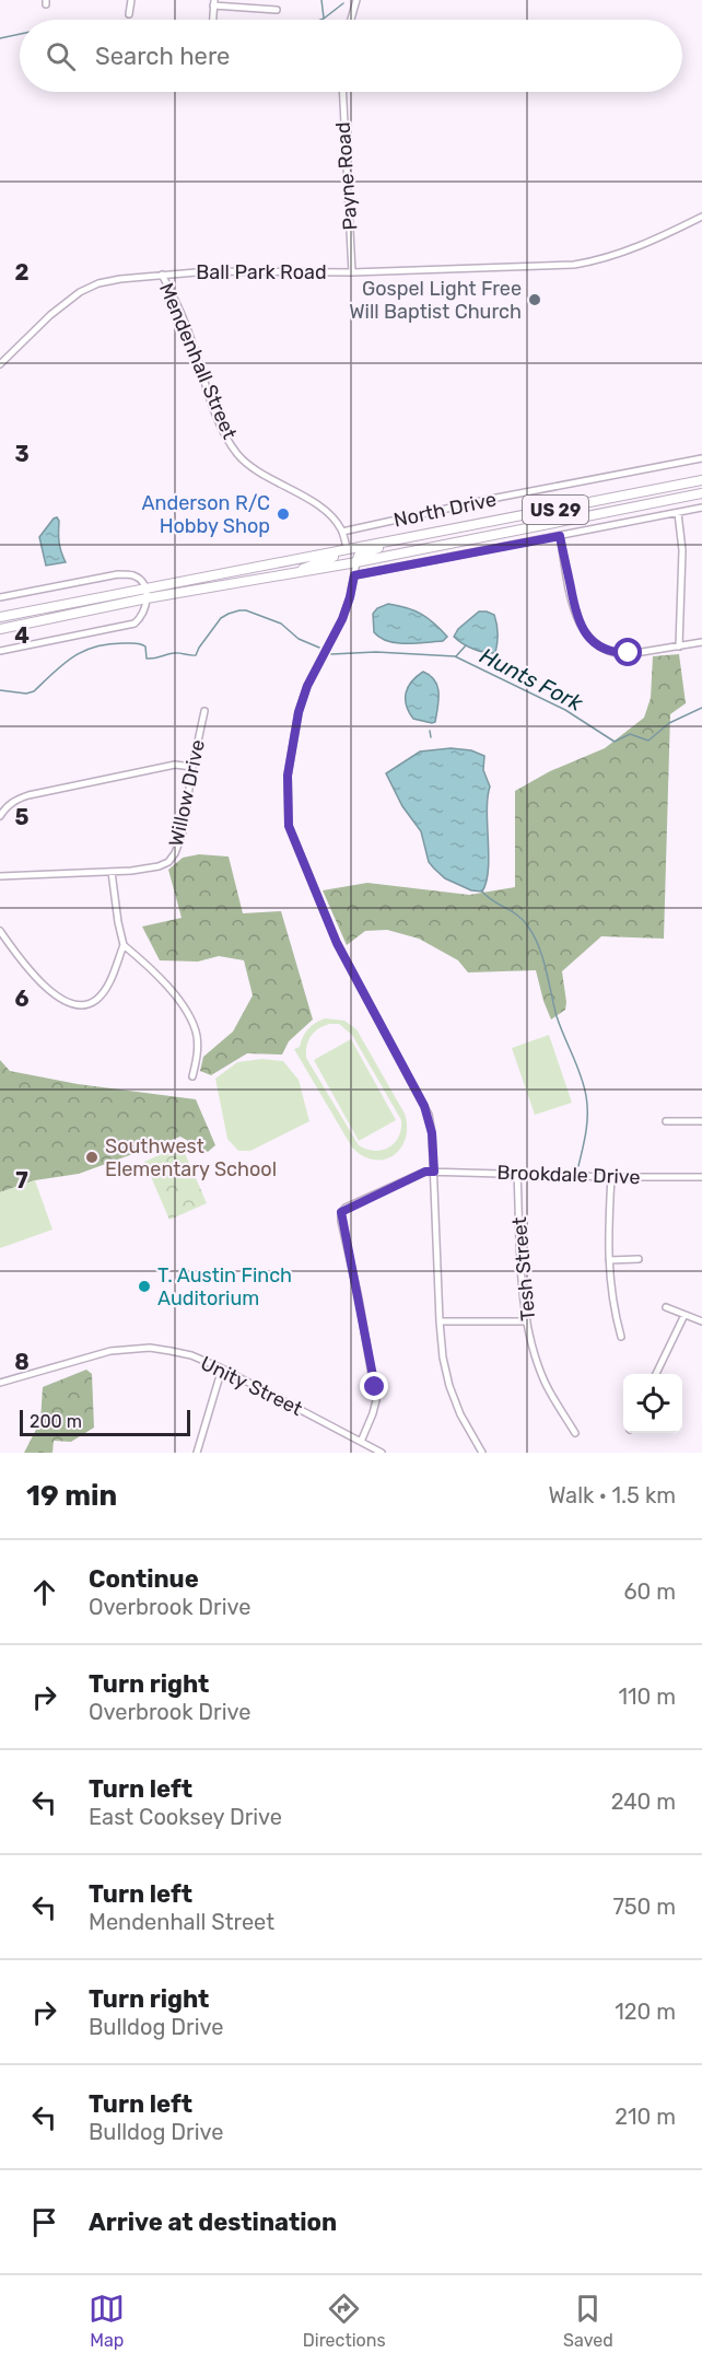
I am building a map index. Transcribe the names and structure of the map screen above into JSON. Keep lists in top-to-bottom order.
{
  "streets": {
    "highway": ["US 29"],
    "street": [
      "Payne Road",
      "Ball Park Road",
      "Mendenhall Street",
      "North Drive",
      "Willow Drive",
      "Brookdale Drive",
      "Tesh Street",
      "Unity Street"
    ]
  },
  "crossings": [
    ["Payne Road", "Ball Park Road"],
    ["Ball Park Road", "Mendenhall Street"],
    ["Mendenhall Street", "North Drive"],
    ["Mendenhall Street", "US 29"],
    ["Brookdale Drive", "Tesh Street"],
    ["Brookdale Drive", "Unity Street"]
  ],
  "water": ["Hunts Fork"],
  "places": [
    "Gospel Light Free Will Baptist Church",
    "Anderson R/C Hobby Shop",
    "Southwest Elementary School",
    "T. Austin Finch Auditorium"
  ],
  "scale_bar": "200 m",
  "page": {
    "search": "Search here",
    "scale": "200 m",
    "heading": ["19 min", "Walk · 1.5 km"],
    "list": [
      ["Continue", "Overbrook Drive", "60 m"],
      ["Turn right", "Overbrook Drive", "110 m"],
      ["Turn left", "East Cooksey Drive", "240 m"],
      ["Turn left", "Mendenhall Street", "750 m"],
      ["Turn right", "Bulldog Drive", "120 m"],
      ["Turn left", "Bulldog Drive", "210 m"],
      "Arrive at destination"
    ],
    "nav": ["Map", "Directions", "Saved"]
  },
  "grid": {
    "rows": [
      "2",
      "3",
      "4",
      "5",
      "6",
      "7",
      "8"
    ]
  }
}
